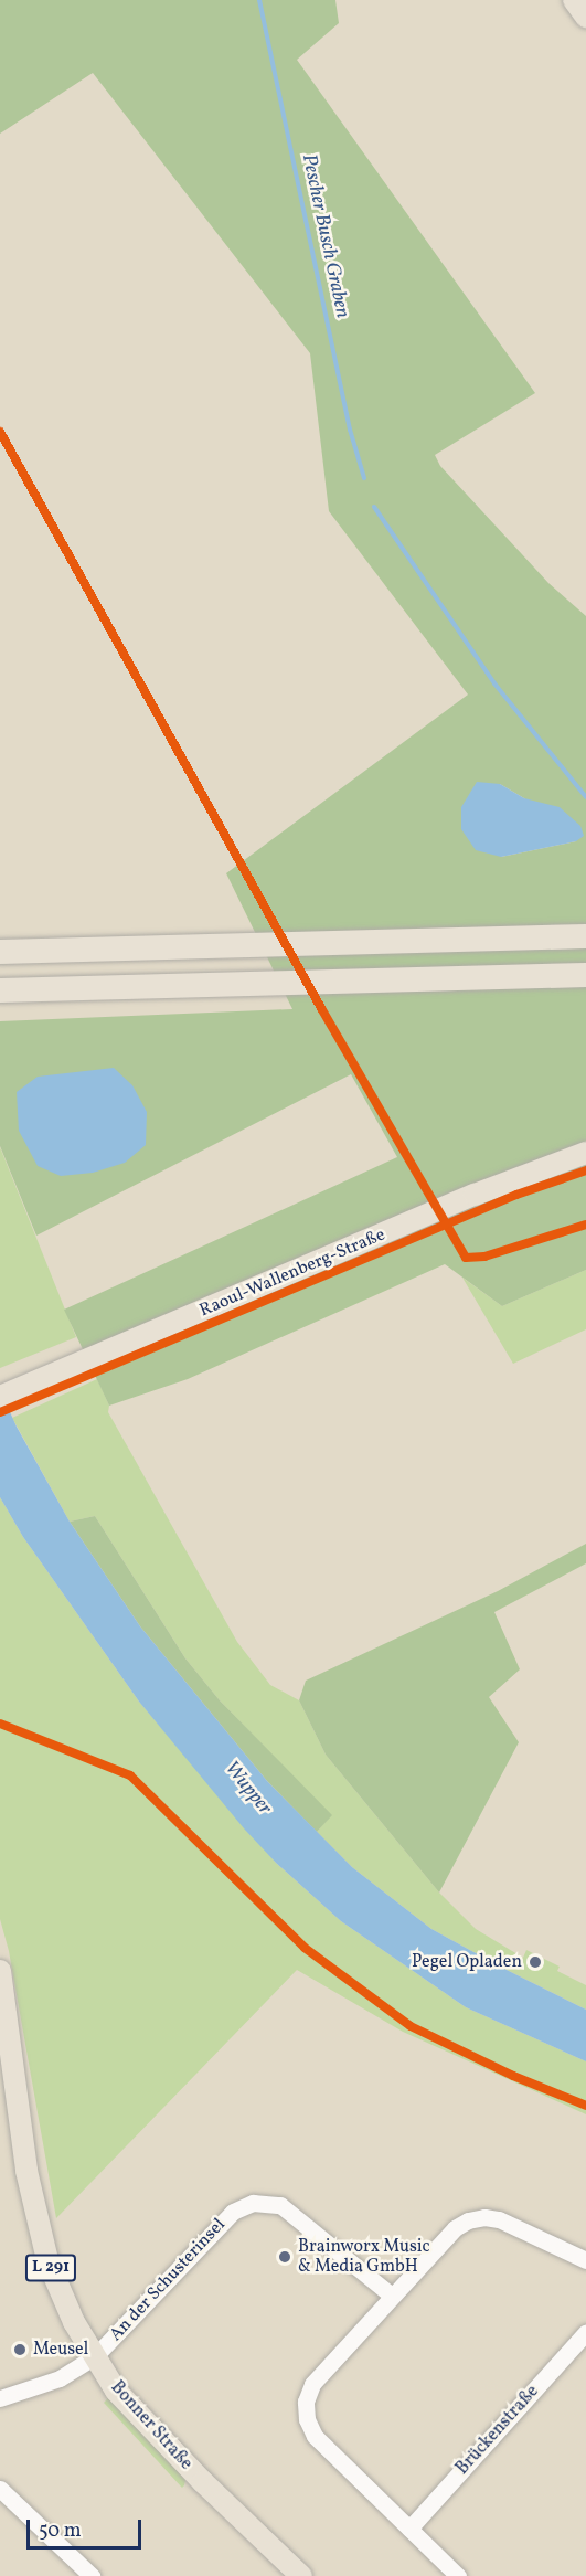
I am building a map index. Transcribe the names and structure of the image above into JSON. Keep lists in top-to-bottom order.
{
  "streets": {
    "main road": ["Raoul-Wallenberg-Straße", "L 291", "Bonner Straße"],
    "street": ["An der Schusterinsel", "Brückenstraße"]
  },
  "crossings": [
    ["An der Schusterinsel", "Bonner Straße"]
  ],
  "water": ["Pescher Busch Graben", "Wupper"],
  "places": ["Pegel Opladen", "Brainworx Music & Media GmbH", "Meusel"],
  "scale_bar": "50 m"
}
